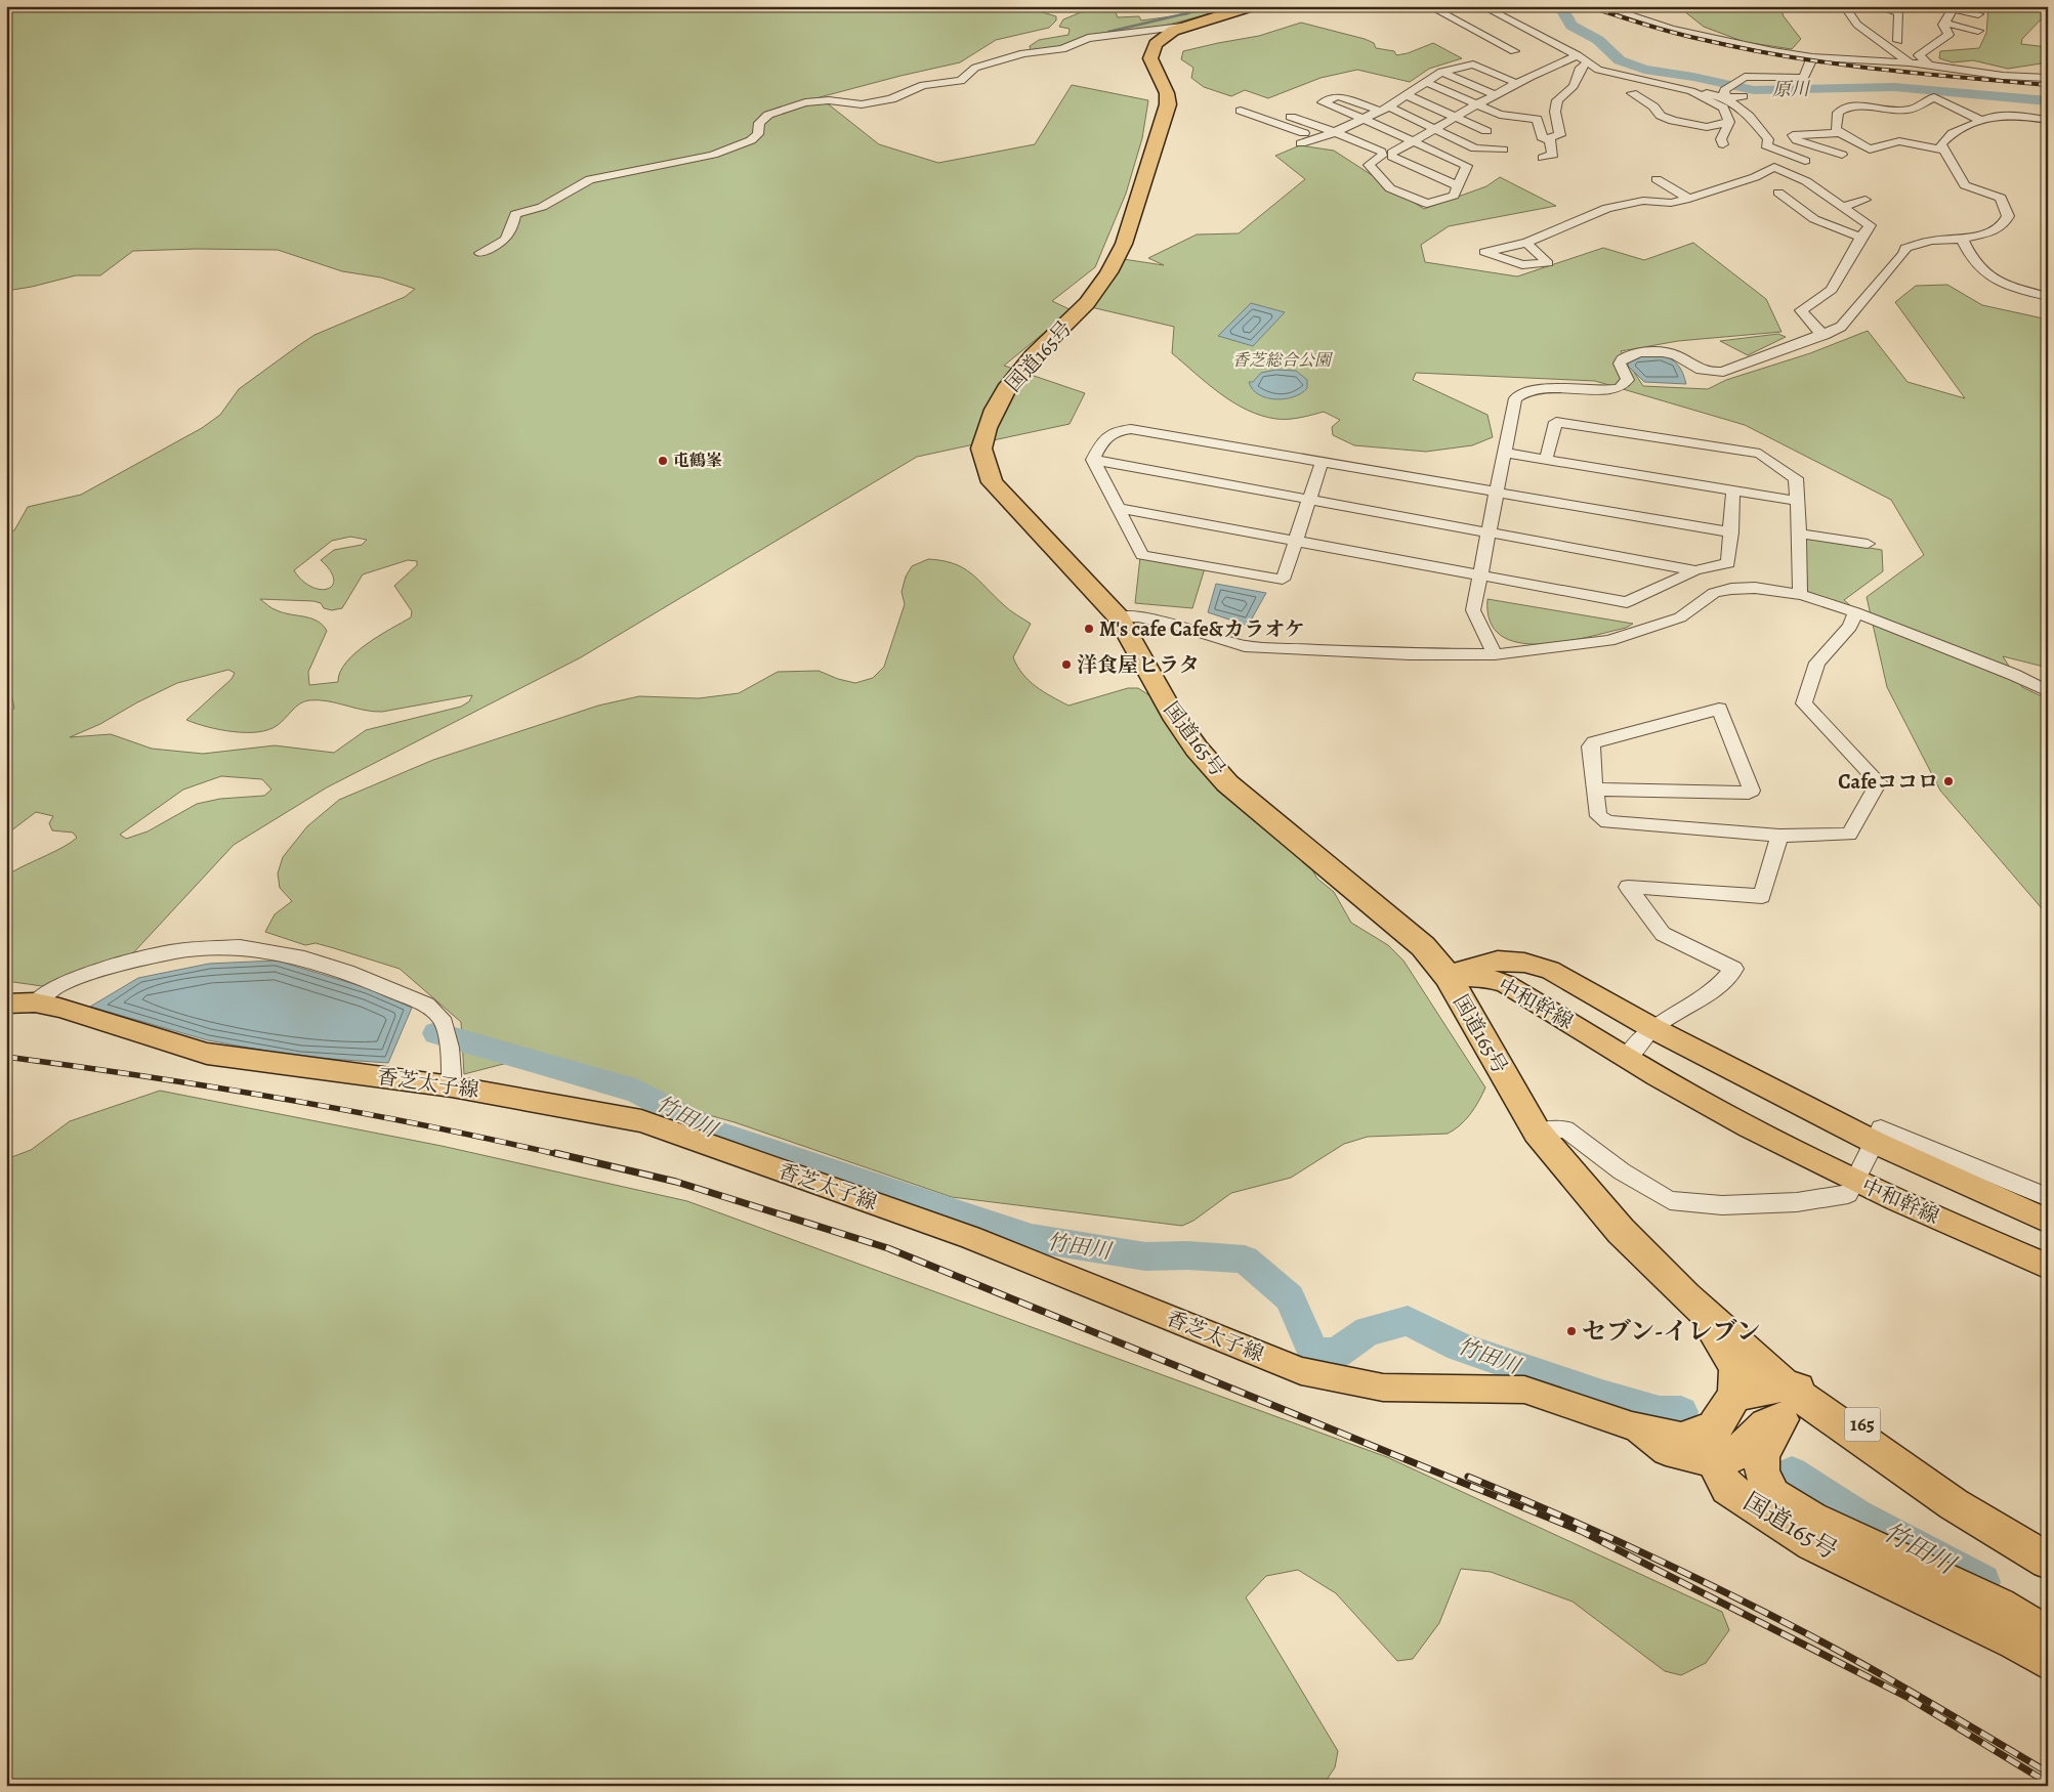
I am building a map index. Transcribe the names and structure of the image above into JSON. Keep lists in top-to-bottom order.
{
  "streets": {
    "highway": ["国道165号", "165"],
    "main road": ["中和幹線", "香芝太子線"]
  },
  "crossings": [
    ["国道165号", "中和幹線"],
    ["国道165号", "香芝太子線"],
    ["国道165号", "165"]
  ],
  "water": ["原川", "竹田川"],
  "parks": ["香芝総合公園"],
  "places": [
    "屯鶴峯",
    "M's cafe Cafe&カラオケ",
    "洋食屋ヒラタ",
    "Cafeココロ",
    "セブン-イレブン"
  ]
}
